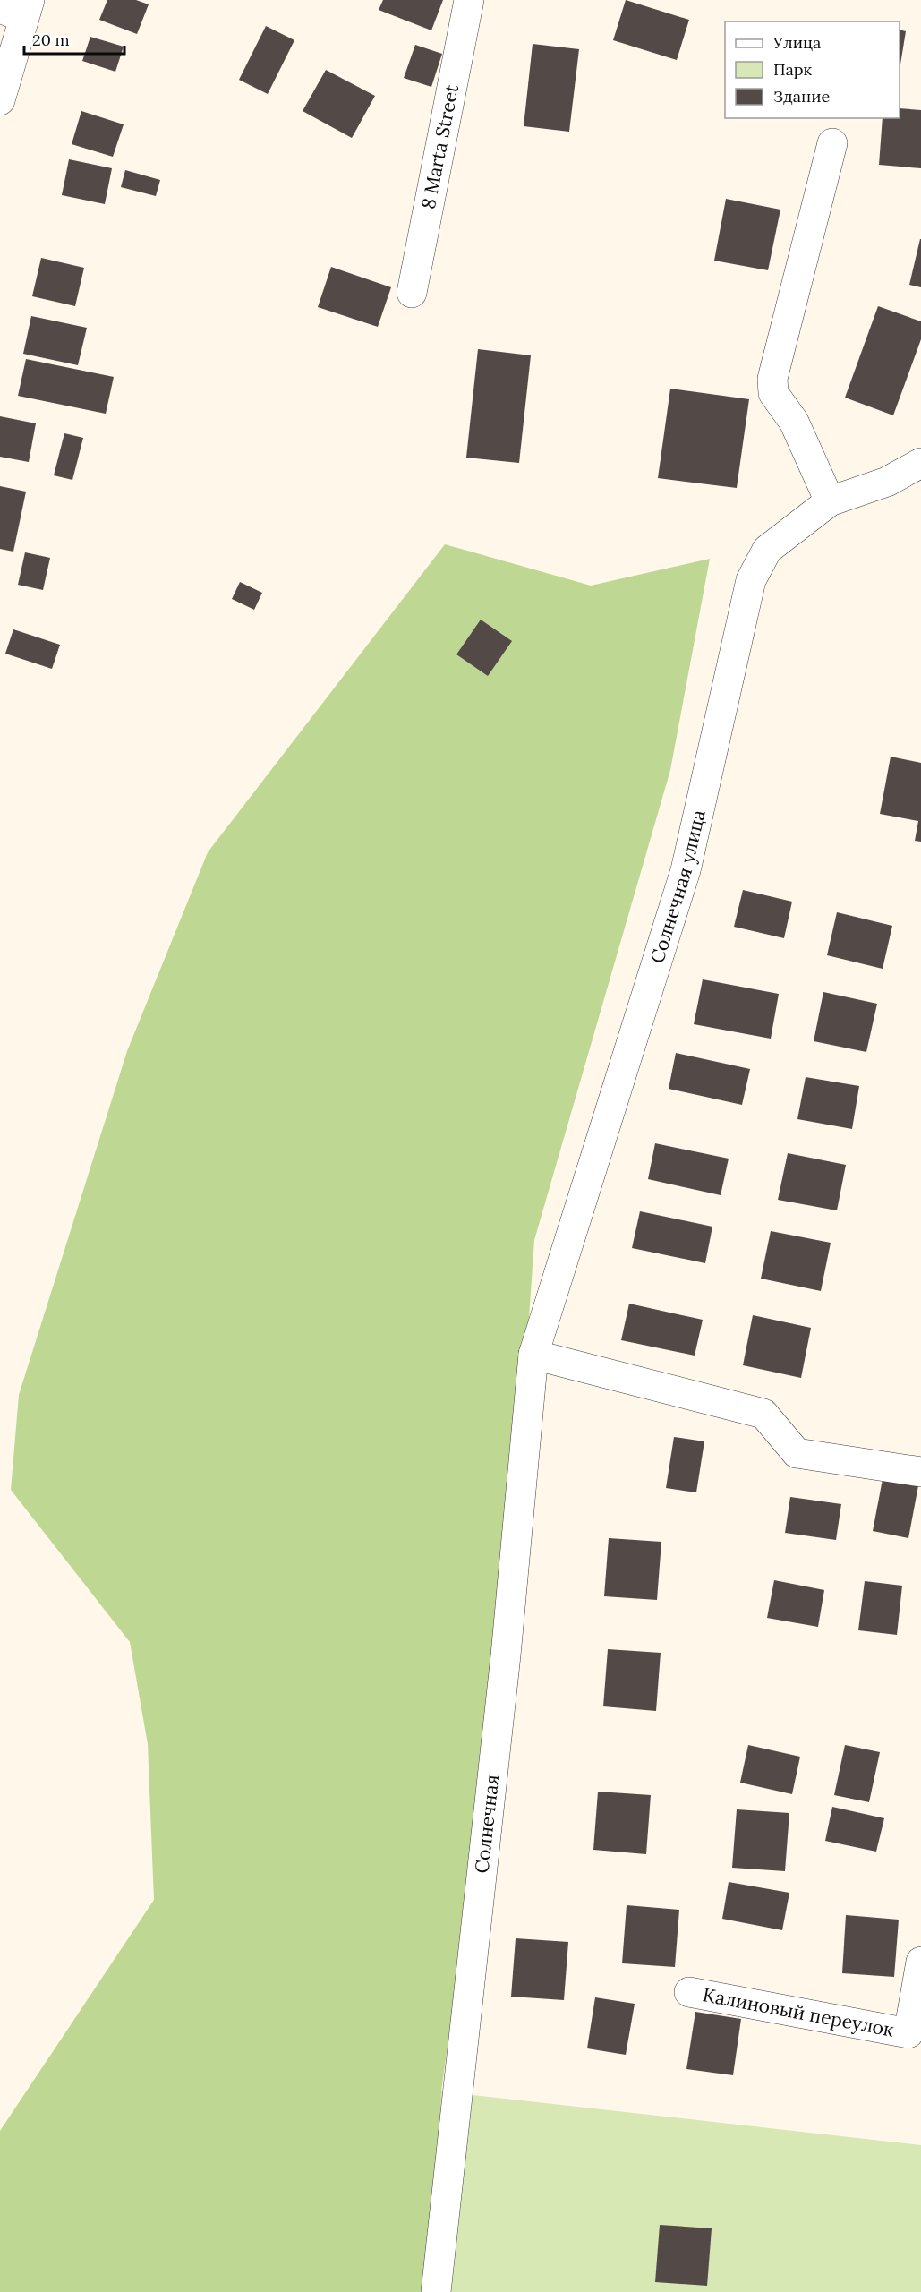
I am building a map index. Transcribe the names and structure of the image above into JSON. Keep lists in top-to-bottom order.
{
  "streets": {
    "street": [
      "8 Marta Street",
      "Солнечная улица",
      "Солнечная",
      "Калиновый переулок"
    ]
  },
  "crossings": [
    ["Солнечная улица", "Солнечная"]
  ],
  "legend": ["Улица", "Парк", "Здание"],
  "scale_bar": "20 m"
}
